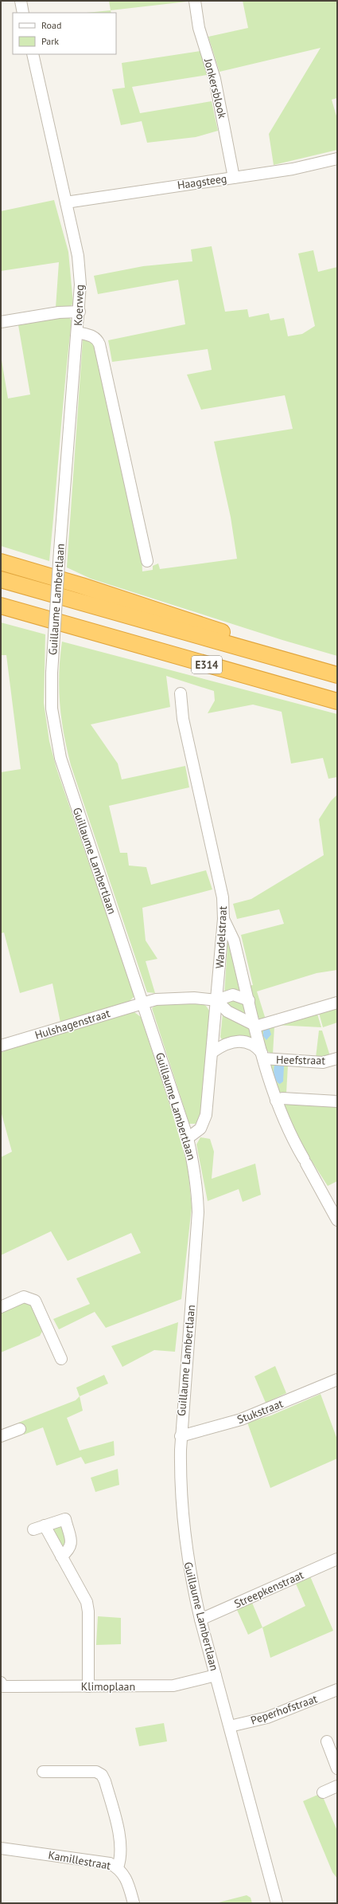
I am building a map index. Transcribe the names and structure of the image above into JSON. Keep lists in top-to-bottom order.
{
  "streets": {
    "highway": ["E314"],
    "street": [
      "Jonkersblook",
      "Haagsteeg",
      "Koerweg",
      "Guillaume Lambertlaan",
      "Wandelstraat",
      "Hulshagenstraat",
      "Heefstraat",
      "Stukstraat",
      "Streepkenstraat",
      "Klimoplaan",
      "Peperhofstraat",
      "Kamillestraat"
    ]
  },
  "crossings": [
    ["Jonkersblook", "Haagsteeg"],
    ["Haagsteeg", "Koerweg"],
    ["Koerweg", "Guillaume Lambertlaan"],
    ["Guillaume Lambertlaan", "Wandelstraat"],
    ["Guillaume Lambertlaan", "Hulshagenstraat"],
    ["Guillaume Lambertlaan", "Stukstraat"],
    ["Guillaume Lambertlaan", "Streepkenstraat"],
    ["Guillaume Lambertlaan", "Klimoplaan"],
    ["Guillaume Lambertlaan", "Peperhofstraat"],
    ["Wandelstraat", "Hulshagenstraat"]
  ],
  "legend": ["Road", "Park"]
}
